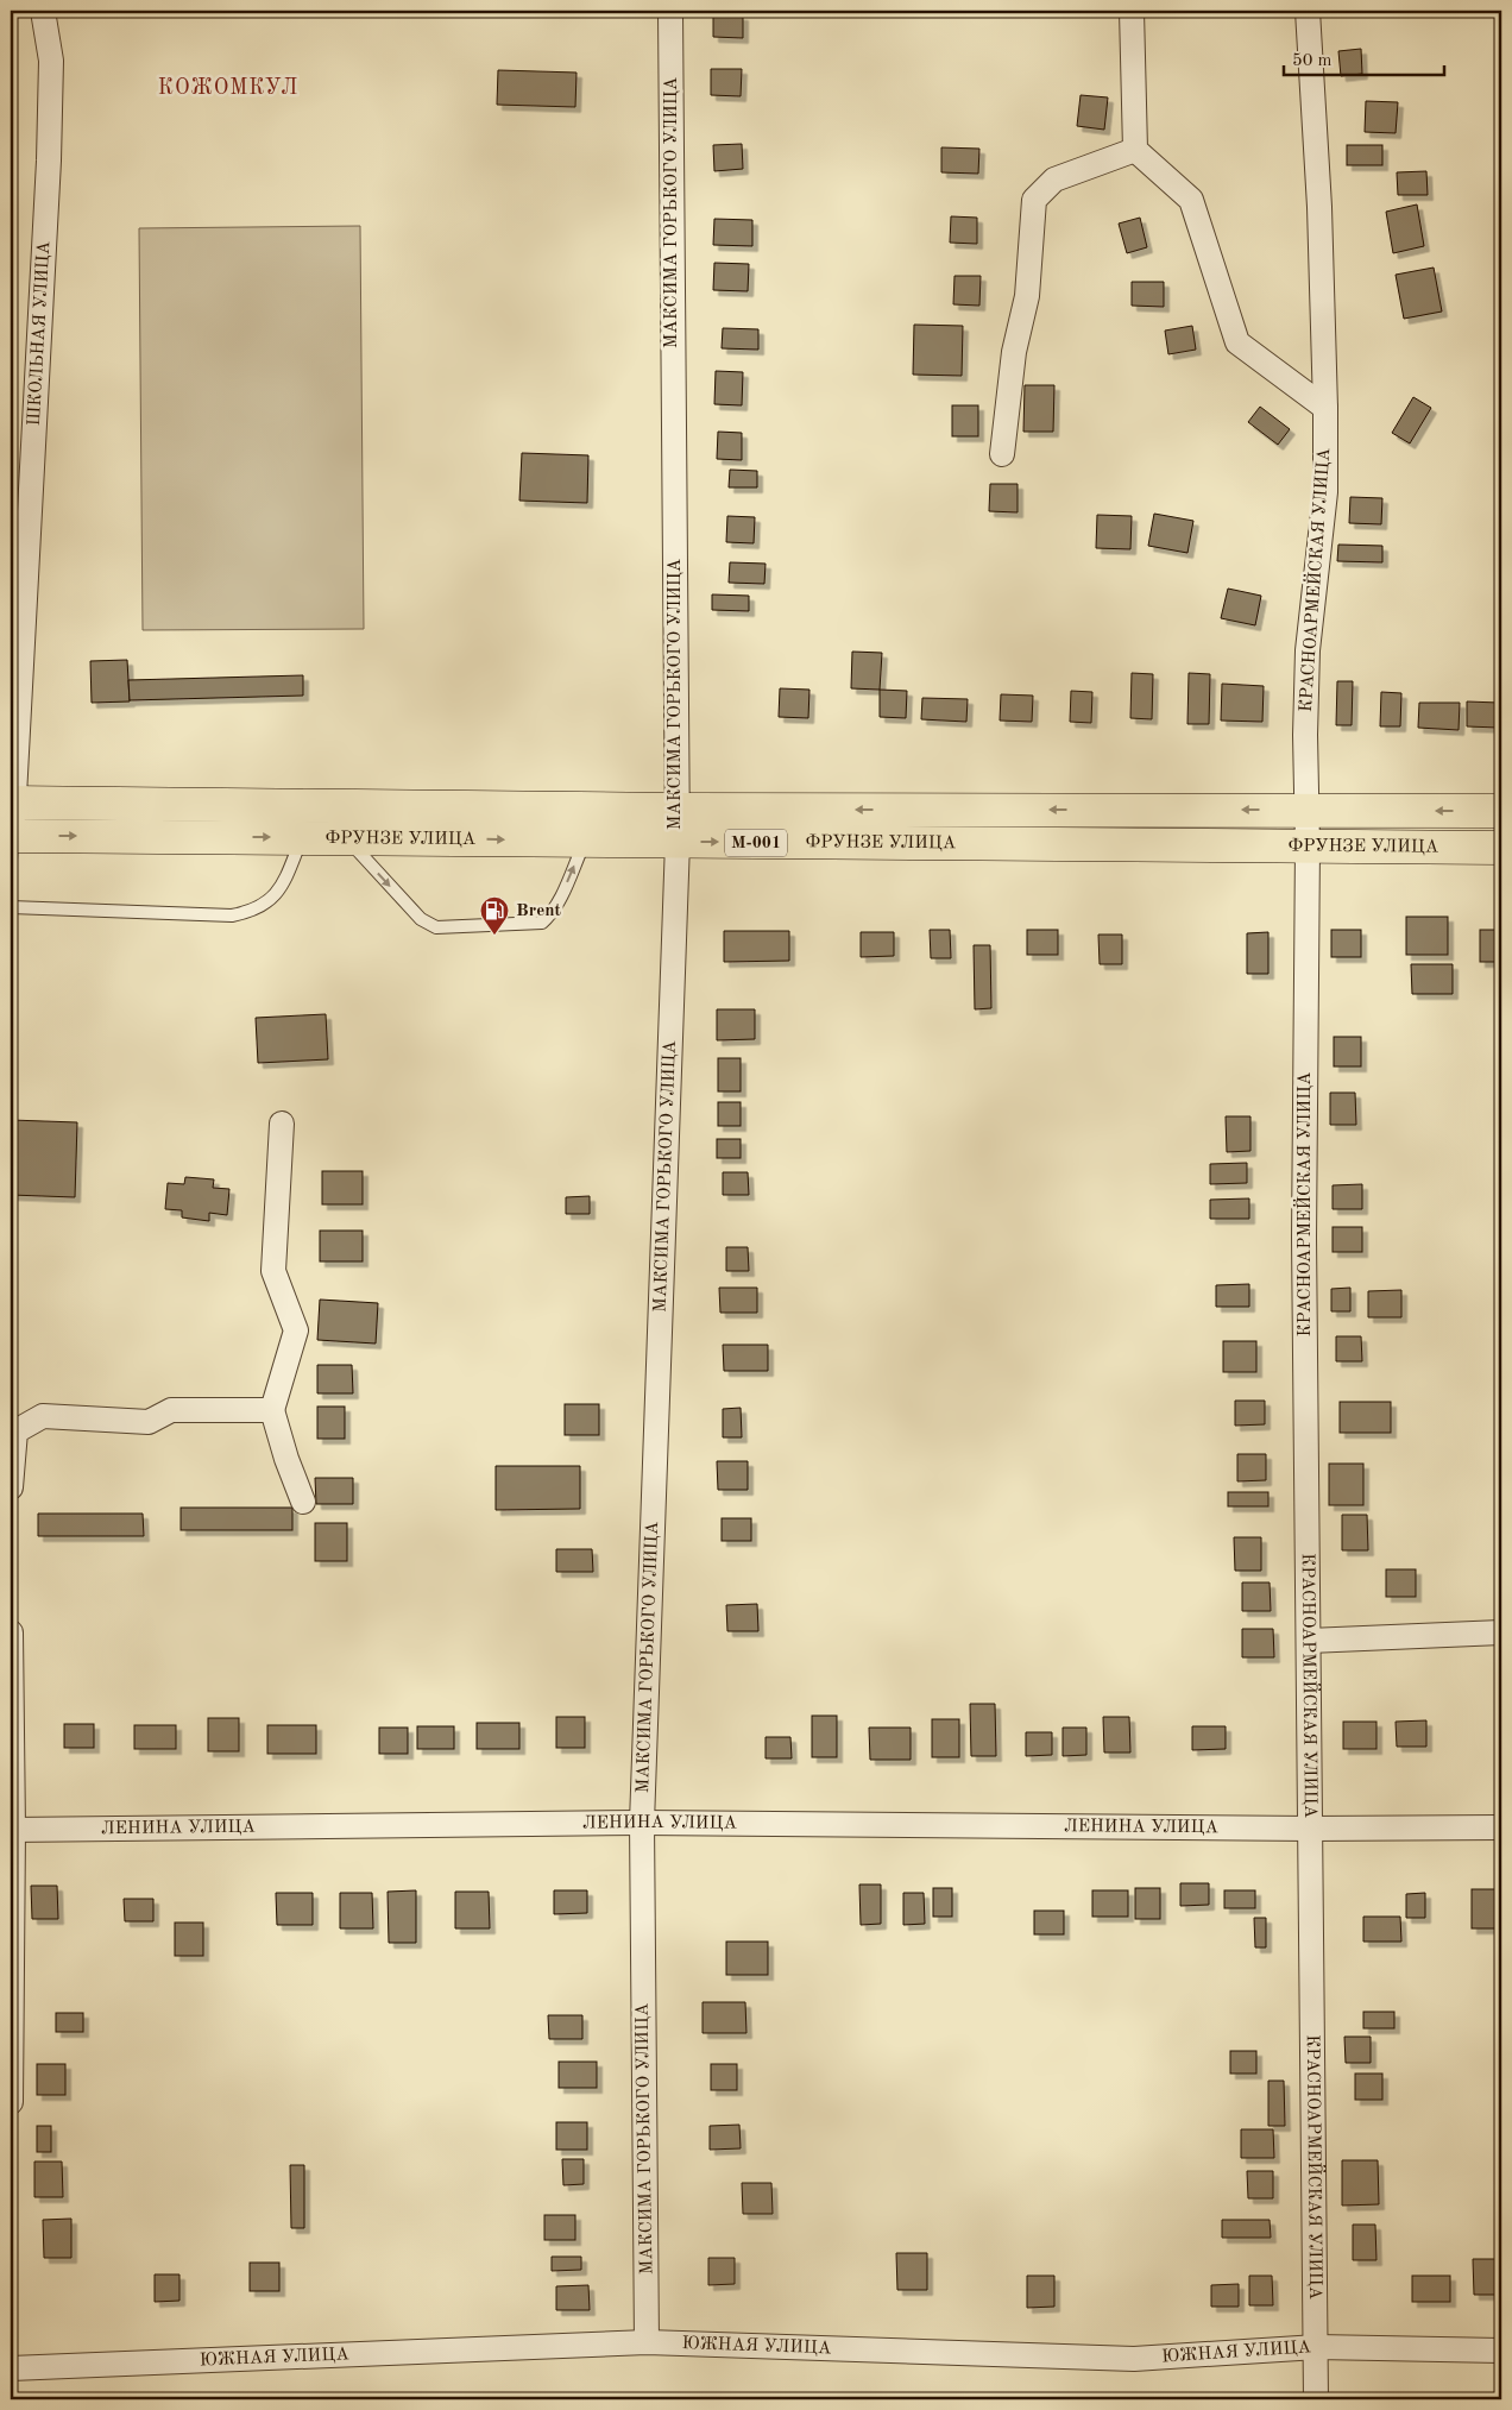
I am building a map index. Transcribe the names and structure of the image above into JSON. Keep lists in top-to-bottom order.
{
  "streets": {
    "main road": ["ФРУНЗЕ УЛИЦА", "M-001"],
    "street": [
      "МАКСИМА ГОРЬКОГО УЛИЦА",
      "ШКОЛЬНАЯ УЛИЦА",
      "КРАСНОАРМЕЙСКАЯ УЛИЦА",
      "ЛЕНИНА УЛИЦА",
      "ЮЖНАЯ УЛИЦА"
    ]
  },
  "crossings": [
    ["МАКСИМА ГОРЬКОГО УЛИЦА", "ФРУНЗЕ УЛИЦА"],
    ["МАКСИМА ГОРЬКОГО УЛИЦА", "ЛЕНИНА УЛИЦА"],
    ["МАКСИМА ГОРЬКОГО УЛИЦА", "ЮЖНАЯ УЛИЦА"],
    ["ШКОЛЬНАЯ УЛИЦА", "ФРУНЗЕ УЛИЦА"],
    ["КРАСНОАРМЕЙСКАЯ УЛИЦА", "ФРУНЗЕ УЛИЦА"],
    ["КРАСНОАРМЕЙСКАЯ УЛИЦА", "ЛЕНИНА УЛИЦА"],
    ["КРАСНОАРМЕЙСКАЯ УЛИЦА", "ЮЖНАЯ УЛИЦА"]
  ],
  "districts": ["КОЖОМКУЛ"],
  "places": {
    "fuel station": ["Brent"]
  },
  "scale_bar": "50 m"
}
